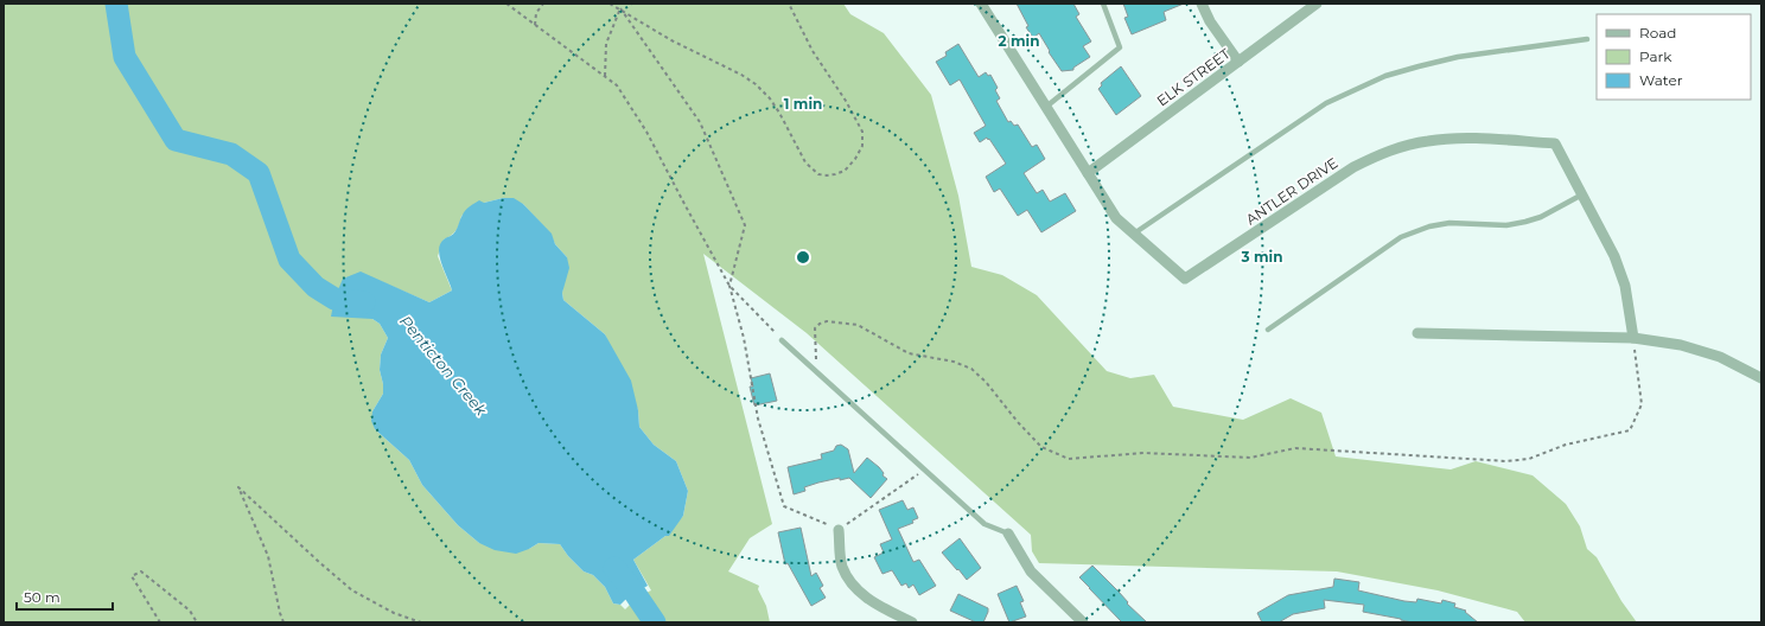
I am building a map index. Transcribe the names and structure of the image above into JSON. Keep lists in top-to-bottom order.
{
  "streets": {
    "street": ["ELK STREET", "ANTLER DRIVE"]
  },
  "crossings": [
    ["ELK STREET", "ANTLER DRIVE"]
  ],
  "water": ["Penticton Creek"],
  "legend": ["Road", "Park", "Water"],
  "scale_bar": "50 m",
  "rings": ["2 min", "1 min", "3 min"]
}
